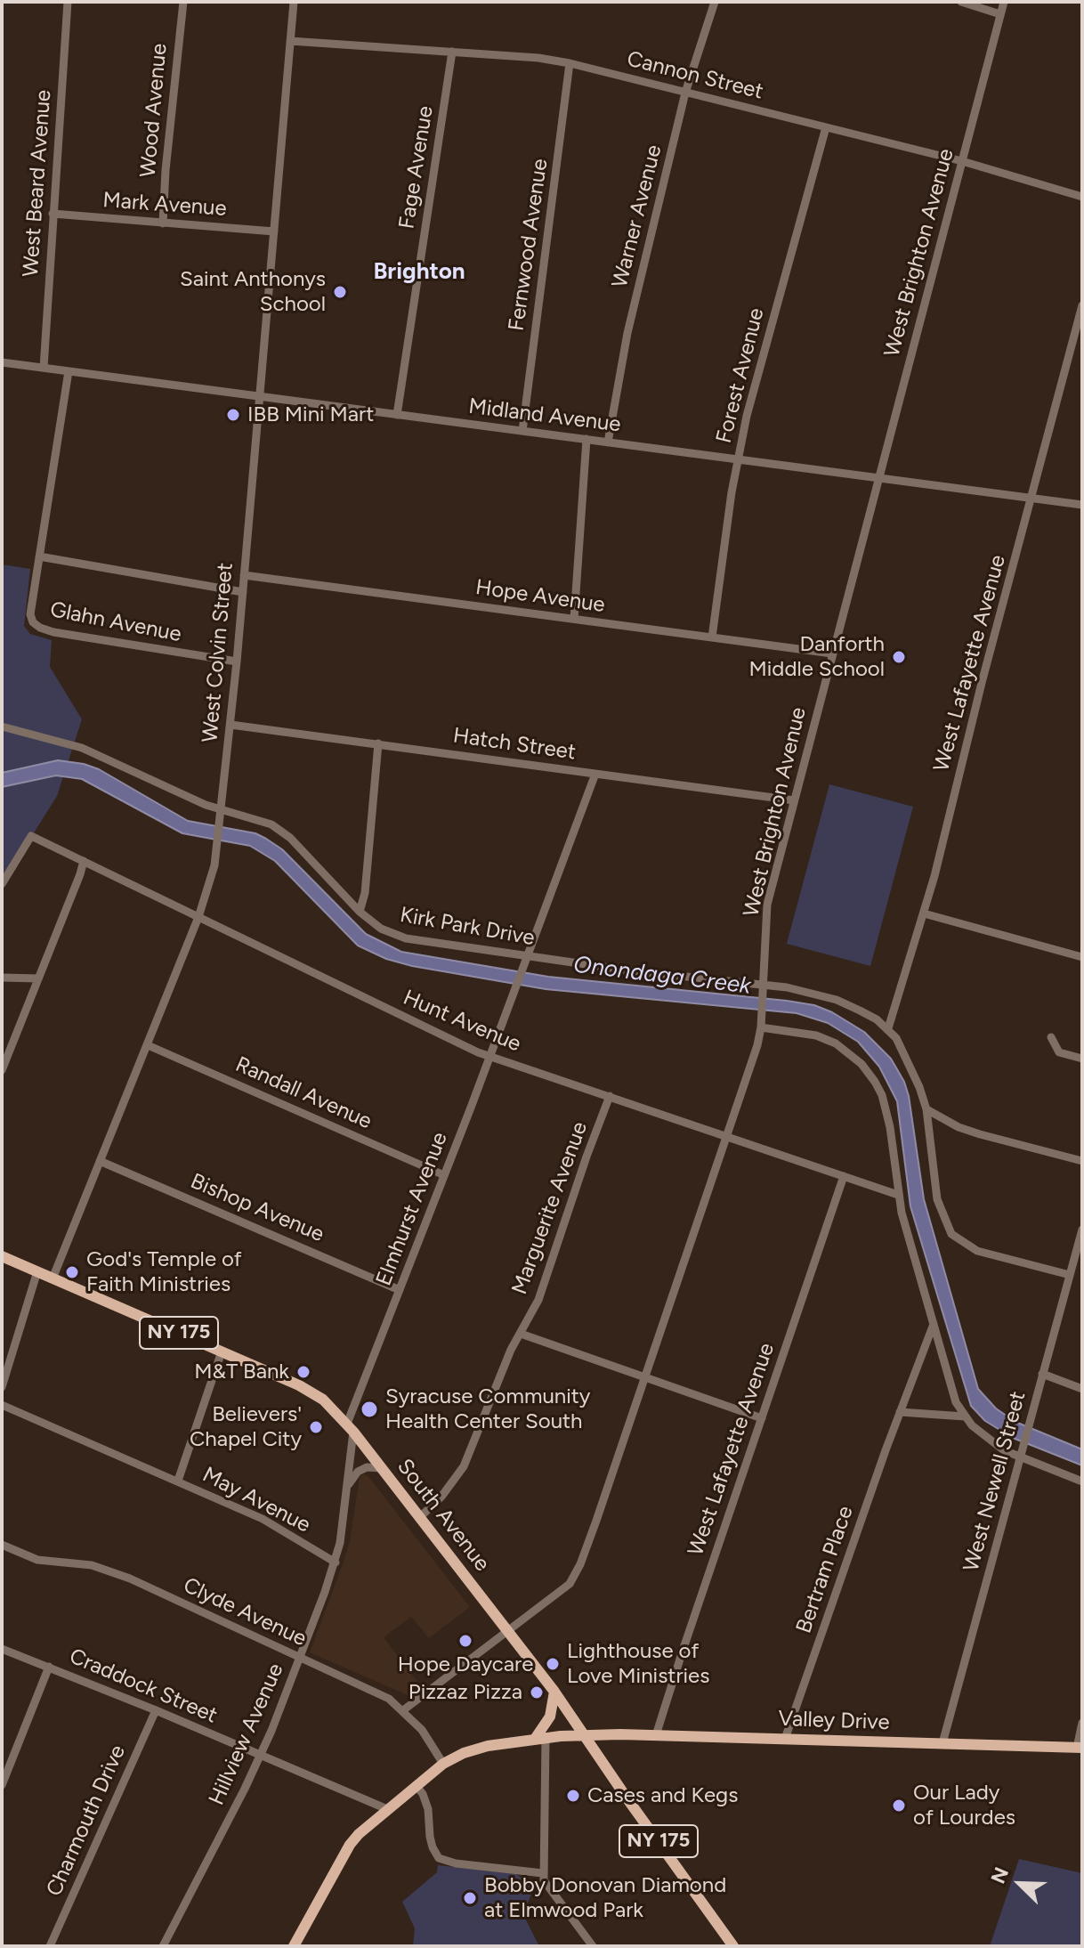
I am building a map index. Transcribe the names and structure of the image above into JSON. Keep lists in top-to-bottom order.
{
  "streets": {
    "main road": ["NY 175", "South Avenue", "Valley Drive"],
    "street": [
      "Cannon Street",
      "Wood Avenue",
      "Fage Avenue",
      "West Beard Avenue",
      "Mark Avenue",
      "Warner Avenue",
      "Fernwood Avenue",
      "West Brighton Avenue",
      "Forest Avenue",
      "Midland Avenue",
      "Hope Avenue",
      "Glahn Avenue",
      "West Colvin Street",
      "West Lafayette Avenue",
      "Hatch Street",
      "Kirk Park Drive",
      "Hunt Avenue",
      "Randall Avenue",
      "Bishop Avenue",
      "Marguerite Avenue",
      "Elmhurst Avenue",
      "West Newell Street",
      "May Avenue",
      "Bertram Place",
      "Clyde Avenue",
      "Craddock Street",
      "Hillview Avenue",
      "Charmouth Drive"
    ]
  },
  "crossings": [
    ["Cannon Street", "Fage Avenue"],
    ["Cannon Street", "Warner Avenue"],
    ["Cannon Street", "Fernwood Avenue"],
    ["Cannon Street", "West Brighton Avenue"],
    ["Cannon Street", "Forest Avenue"],
    ["Cannon Street", "West Colvin Street"],
    ["Wood Avenue", "Mark Avenue"],
    ["Fage Avenue", "Midland Avenue"],
    ["West Beard Avenue", "Mark Avenue"],
    ["West Beard Avenue", "Midland Avenue"],
    ["Mark Avenue", "West Colvin Street"],
    ["Warner Avenue", "Midland Avenue"],
    ["Fernwood Avenue", "Midland Avenue"],
    ["West Brighton Avenue", "Midland Avenue"],
    ["West Brighton Avenue", "Hope Avenue"],
    ["West Brighton Avenue", "Hatch Street"],
    ["West Brighton Avenue", "Kirk Park Drive"],
    ["West Brighton Avenue", "Hunt Avenue"],
    ["West Brighton Avenue", "South Avenue"],
    ["West Brighton Avenue", "Clyde Avenue"],
    ["Forest Avenue", "Midland Avenue"],
    ["Forest Avenue", "Hope Avenue"],
    ["Midland Avenue", "West Colvin Street"],
    ["Midland Avenue", "West Lafayette Avenue"],
    ["Hope Avenue", "West Colvin Street"],
    ["Glahn Avenue", "West Colvin Street"],
    ["West Colvin Street", "Hatch Street"],
    ["West Colvin Street", "Kirk Park Drive"],
    ["West Colvin Street", "Hunt Avenue"],
    ["West Colvin Street", "Randall Avenue"],
    ["West Colvin Street", "Bishop Avenue"],
    ["West Colvin Street", "South Avenue"],
    ["West Lafayette Avenue", "Kirk Park Drive"],
    ["West Lafayette Avenue", "Hunt Avenue"],
    ["West Lafayette Avenue", "Valley Drive"],
    ["Kirk Park Drive", "Elmhurst Avenue"],
    ["Kirk Park Drive", "West Newell Street"],
    ["Hunt Avenue", "Marguerite Avenue"],
    ["Hunt Avenue", "Elmhurst Avenue"],
    ["Randall Avenue", "Elmhurst Avenue"],
    ["Bishop Avenue", "Elmhurst Avenue"],
    ["Marguerite Avenue", "South Avenue"],
    ["Elmhurst Avenue", "South Avenue"],
    ["Elmhurst Avenue", "Hillview Avenue"],
    ["West Newell Street", "Valley Drive"],
    ["May Avenue", "Hillview Avenue"],
    ["South Avenue", "Valley Drive"],
    ["South Avenue", "Hillview Avenue"],
    ["Bertram Place", "Valley Drive"],
    ["Clyde Avenue", "Valley Drive"],
    ["Clyde Avenue", "Hillview Avenue"],
    ["Craddock Street", "Valley Drive"],
    ["Craddock Street", "Hillview Avenue"],
    ["Craddock Street", "Charmouth Drive"]
  ],
  "districts": ["Brighton"],
  "water": ["Onondaga Creek"],
  "places": [
    "Saint Anthonys School",
    "IBB Mini Mart",
    "Danforth Middle School",
    "God's Temple of Faith Ministries",
    "M&T Bank",
    "Syracuse Community Health Center South",
    "Believers' Chapel City",
    "Hope Daycare",
    "Lighthouse of Love Ministries",
    "Pizzaz Pizza",
    "Cases and Kegs",
    "Our Lady of Lourdes",
    "Bobby Donovan Diamond at Elmwood Park"
  ],
  "north": "top left"
}
